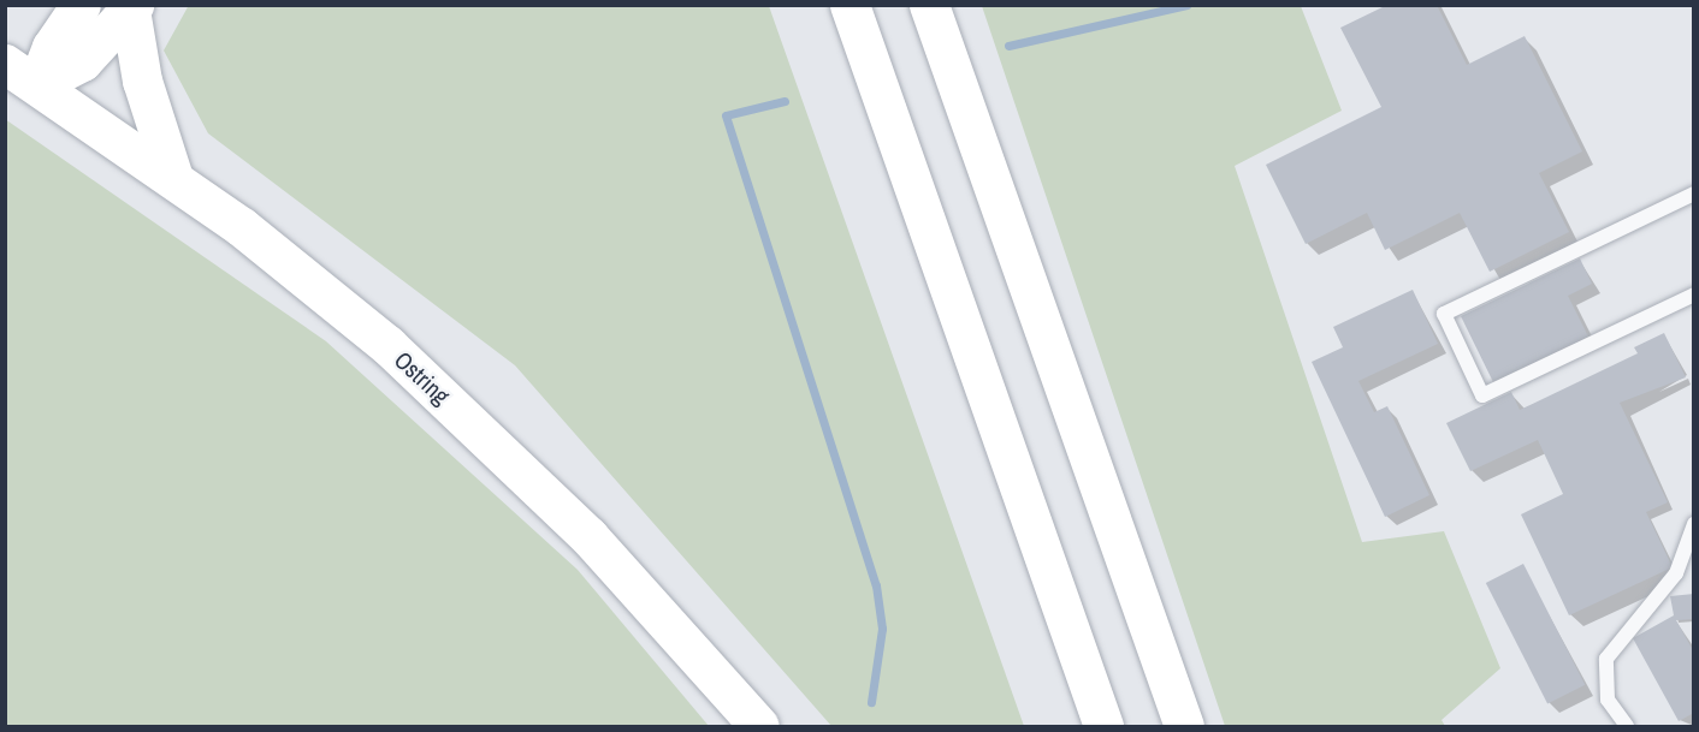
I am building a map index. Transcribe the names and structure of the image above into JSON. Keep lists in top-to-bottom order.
{
  "streets": {
    "main road": ["Ostring"]
  }
}
